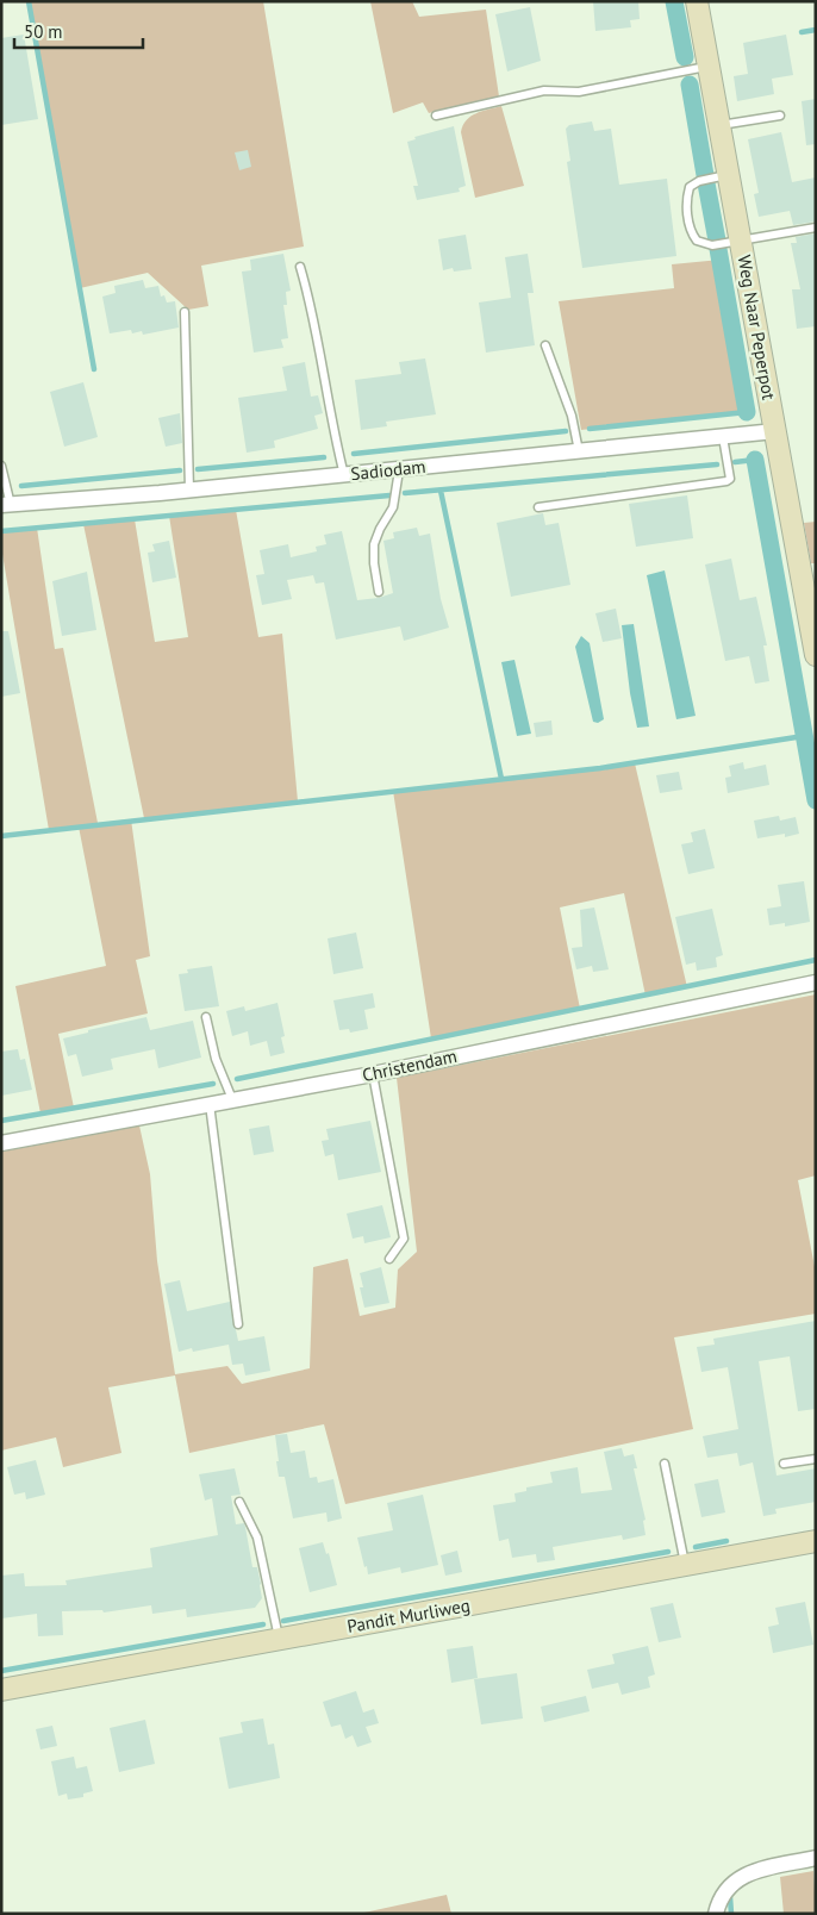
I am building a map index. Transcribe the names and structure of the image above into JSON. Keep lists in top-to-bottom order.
{
  "streets": {
    "street": [
      "Weg Naar Peperpot",
      "Sadiodam",
      "Christendam",
      "Pandit Murliweg"
    ]
  },
  "crossings": [
    ["Weg Naar Peperpot", "Sadiodam"]
  ],
  "scale_bar": "50 m"
}
